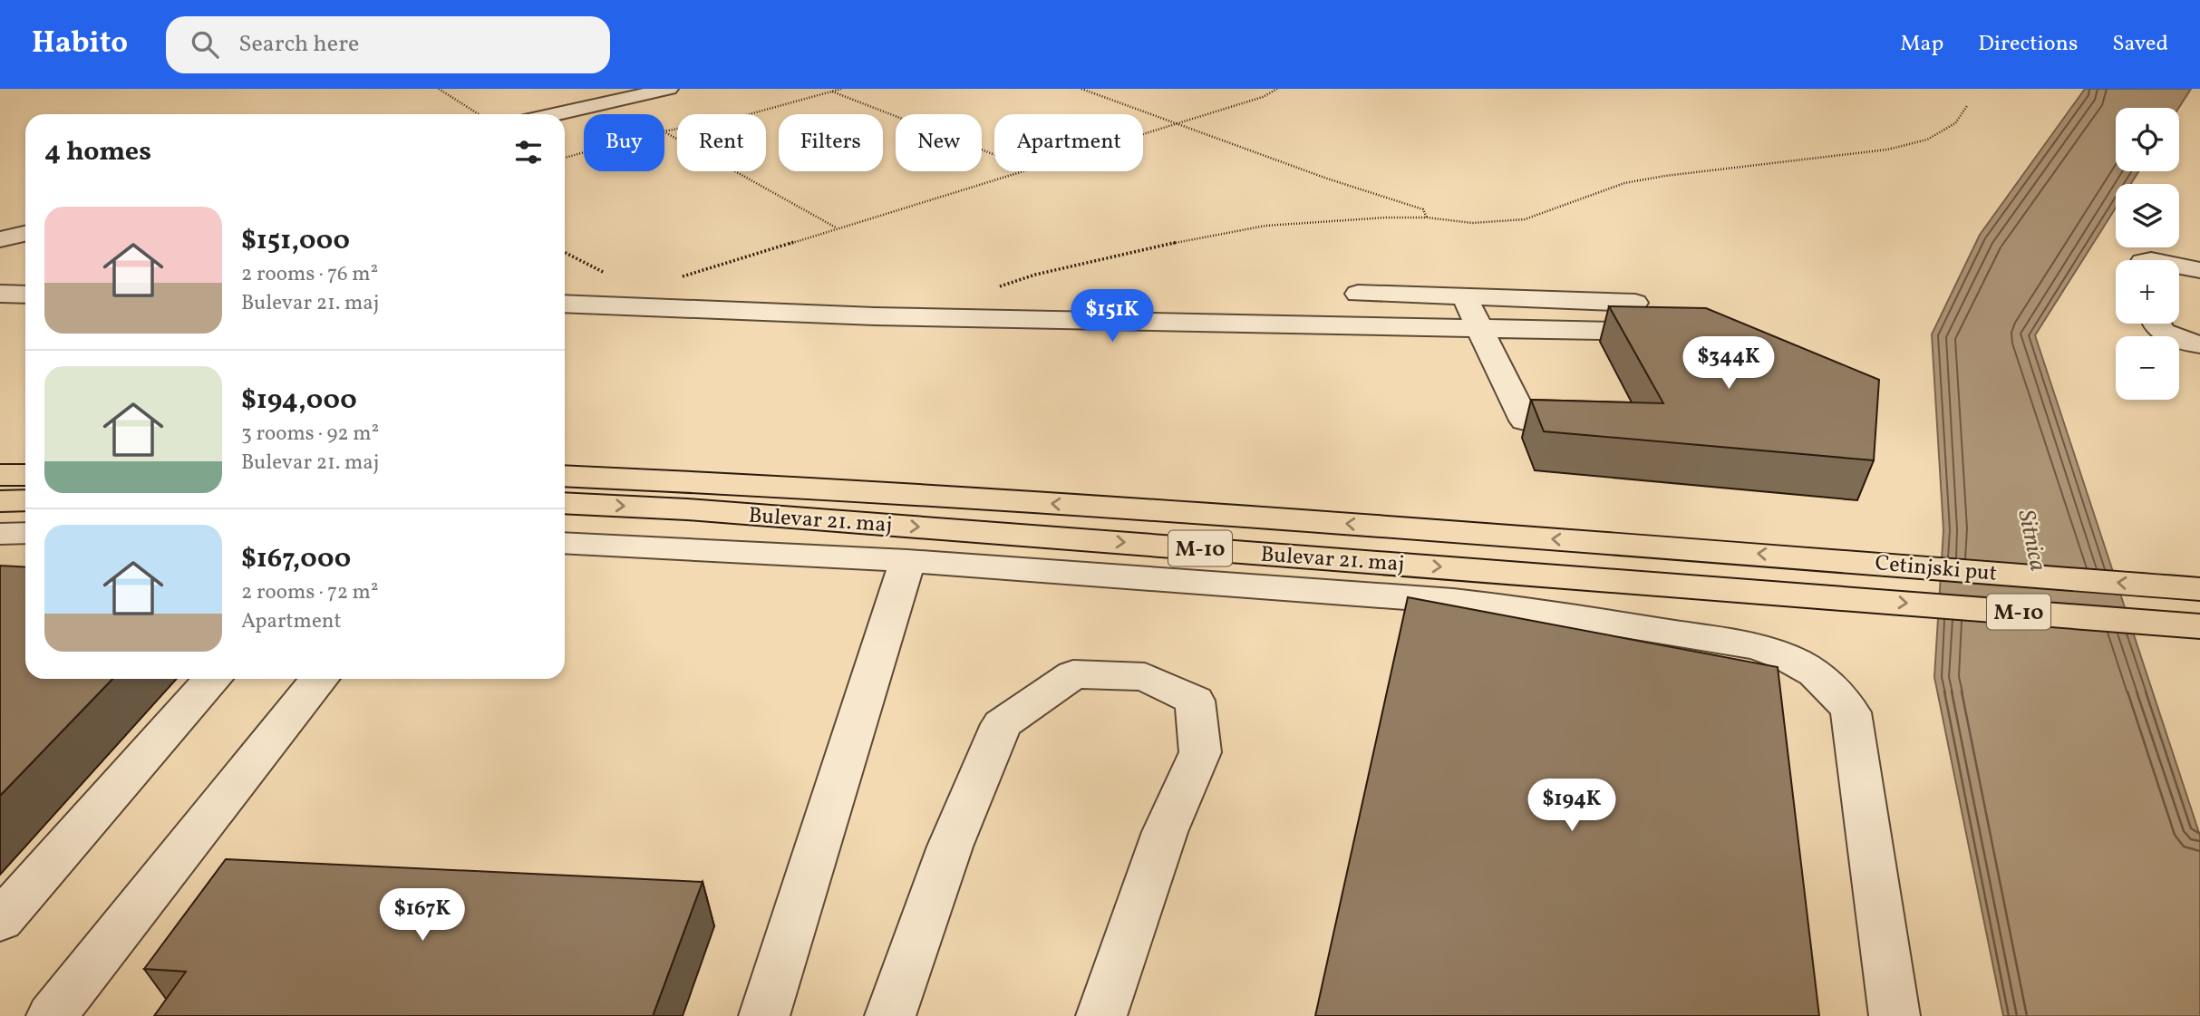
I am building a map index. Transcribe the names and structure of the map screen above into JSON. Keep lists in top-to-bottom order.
{
  "streets": {
    "main road": ["Bulevar 21. maj", "M-10", "Cetinjski put"]
  },
  "crossings": [
    ["Bulevar 21. maj", "Cetinjski put"]
  ],
  "water": ["Sitnica"],
  "page": {
    "header": "Habito",
    "search": "Search here",
    "nav": ["Map", "Directions", "Saved"],
    "map_buttons": ["+", "−"],
    "chip": [
      "Buy",
      "Rent",
      "Filters",
      "New",
      "Apartment"
    ],
    "heading": "4 homes",
    "list": [
      {
        "name": "$151,000",
        "note": "2 rooms · 76 m² · Bulevar 21. maj"
      },
      {
        "name": "$194,000",
        "note": "3 rooms · 92 m² · Bulevar 21. maj"
      },
      {
        "name": "$167,000",
        "note": "2 rooms · 72 m² · Apartment"
      }
    ],
    "price": [
      "$151K",
      "$344K",
      "$194K",
      "$167K"
    ]
  }
}
